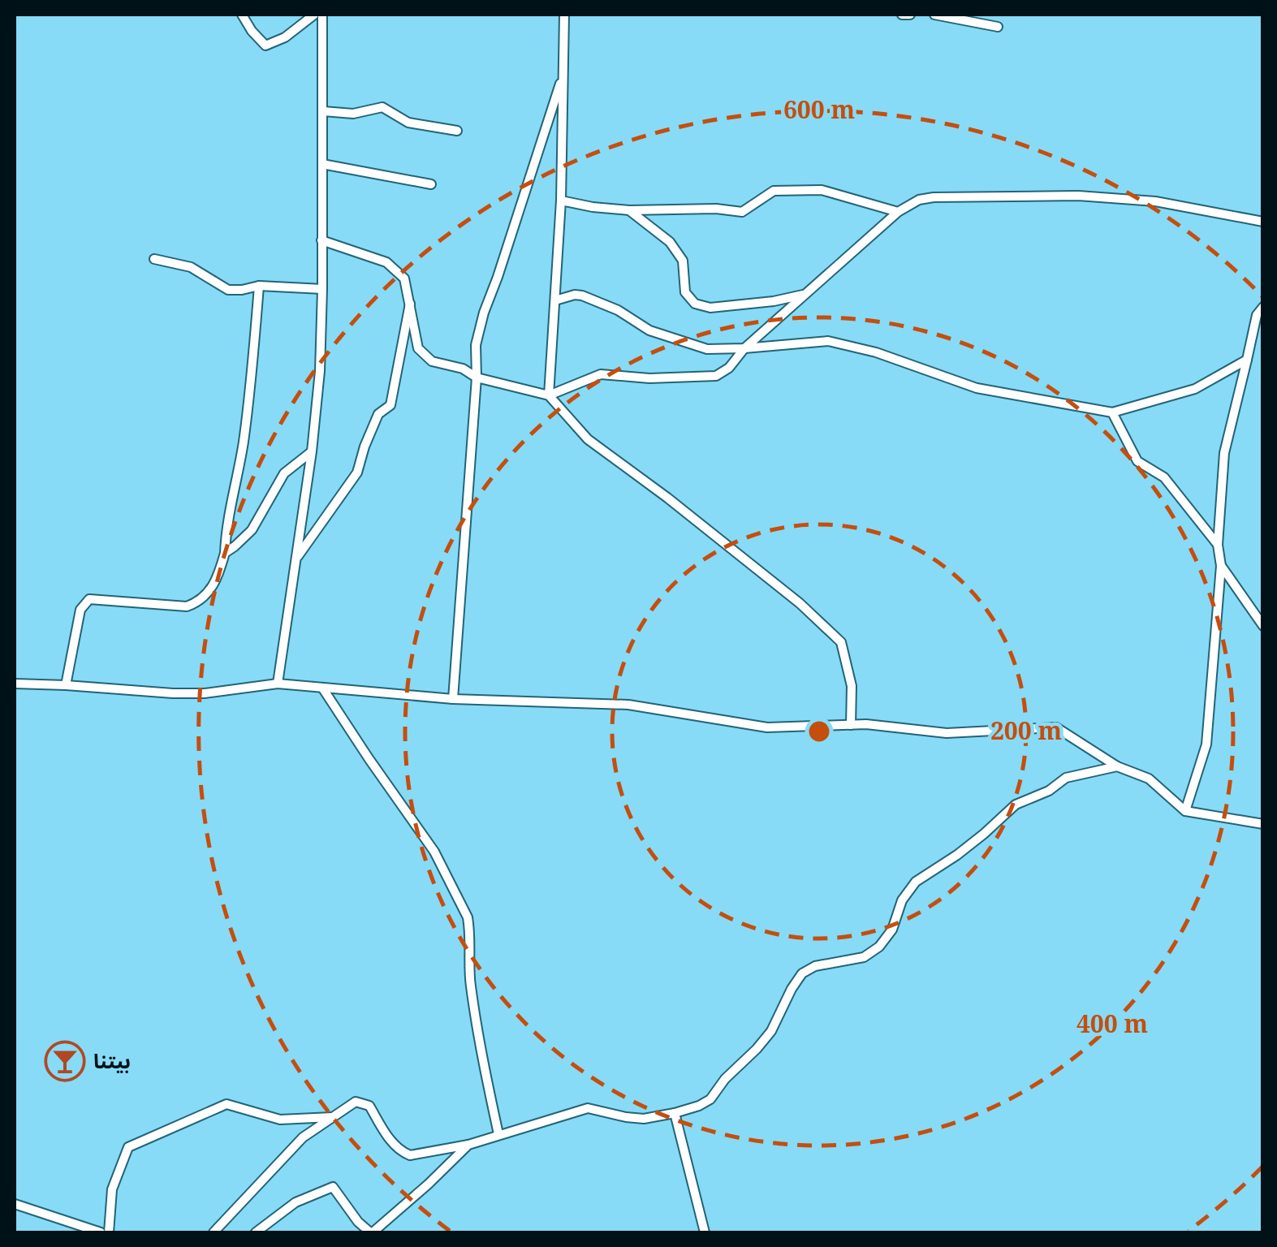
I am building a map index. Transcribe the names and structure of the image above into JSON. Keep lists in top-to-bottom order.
{
  "places": {
    "bar": ["بيتنا"]
  },
  "rings": ["600 m", "200 m", "400 m"]
}
